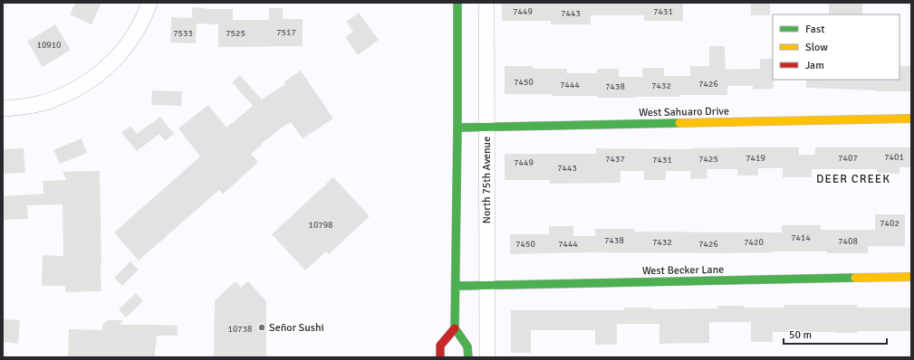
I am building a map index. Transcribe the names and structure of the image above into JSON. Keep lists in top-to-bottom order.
{
  "streets": {
    "street": ["West Sahuaro Drive", "North 75th Avenue", "West Becker Lane"]
  },
  "crossings": [
    ["West Sahuaro Drive", "North 75th Avenue"],
    ["North 75th Avenue", "West Becker Lane"]
  ],
  "districts": ["DEER CREEK"],
  "places": ["Señor Sushi"],
  "house_numbers": [
    "7449",
    "7431",
    "7443",
    "7517",
    "7533",
    "7525",
    "10910",
    "7450",
    "7426",
    "7444",
    "7432",
    "7438",
    "7401",
    "7419",
    "7407",
    "7437",
    "7425",
    "7431",
    "7449",
    "7443",
    "7402",
    "10798",
    "7414",
    "7438",
    "7408",
    "7432",
    "7420",
    "7450",
    "7444",
    "7426",
    "10738"
  ],
  "legend": ["Fast", "Slow", "Jam"],
  "scale_bar": "50 m"
}
